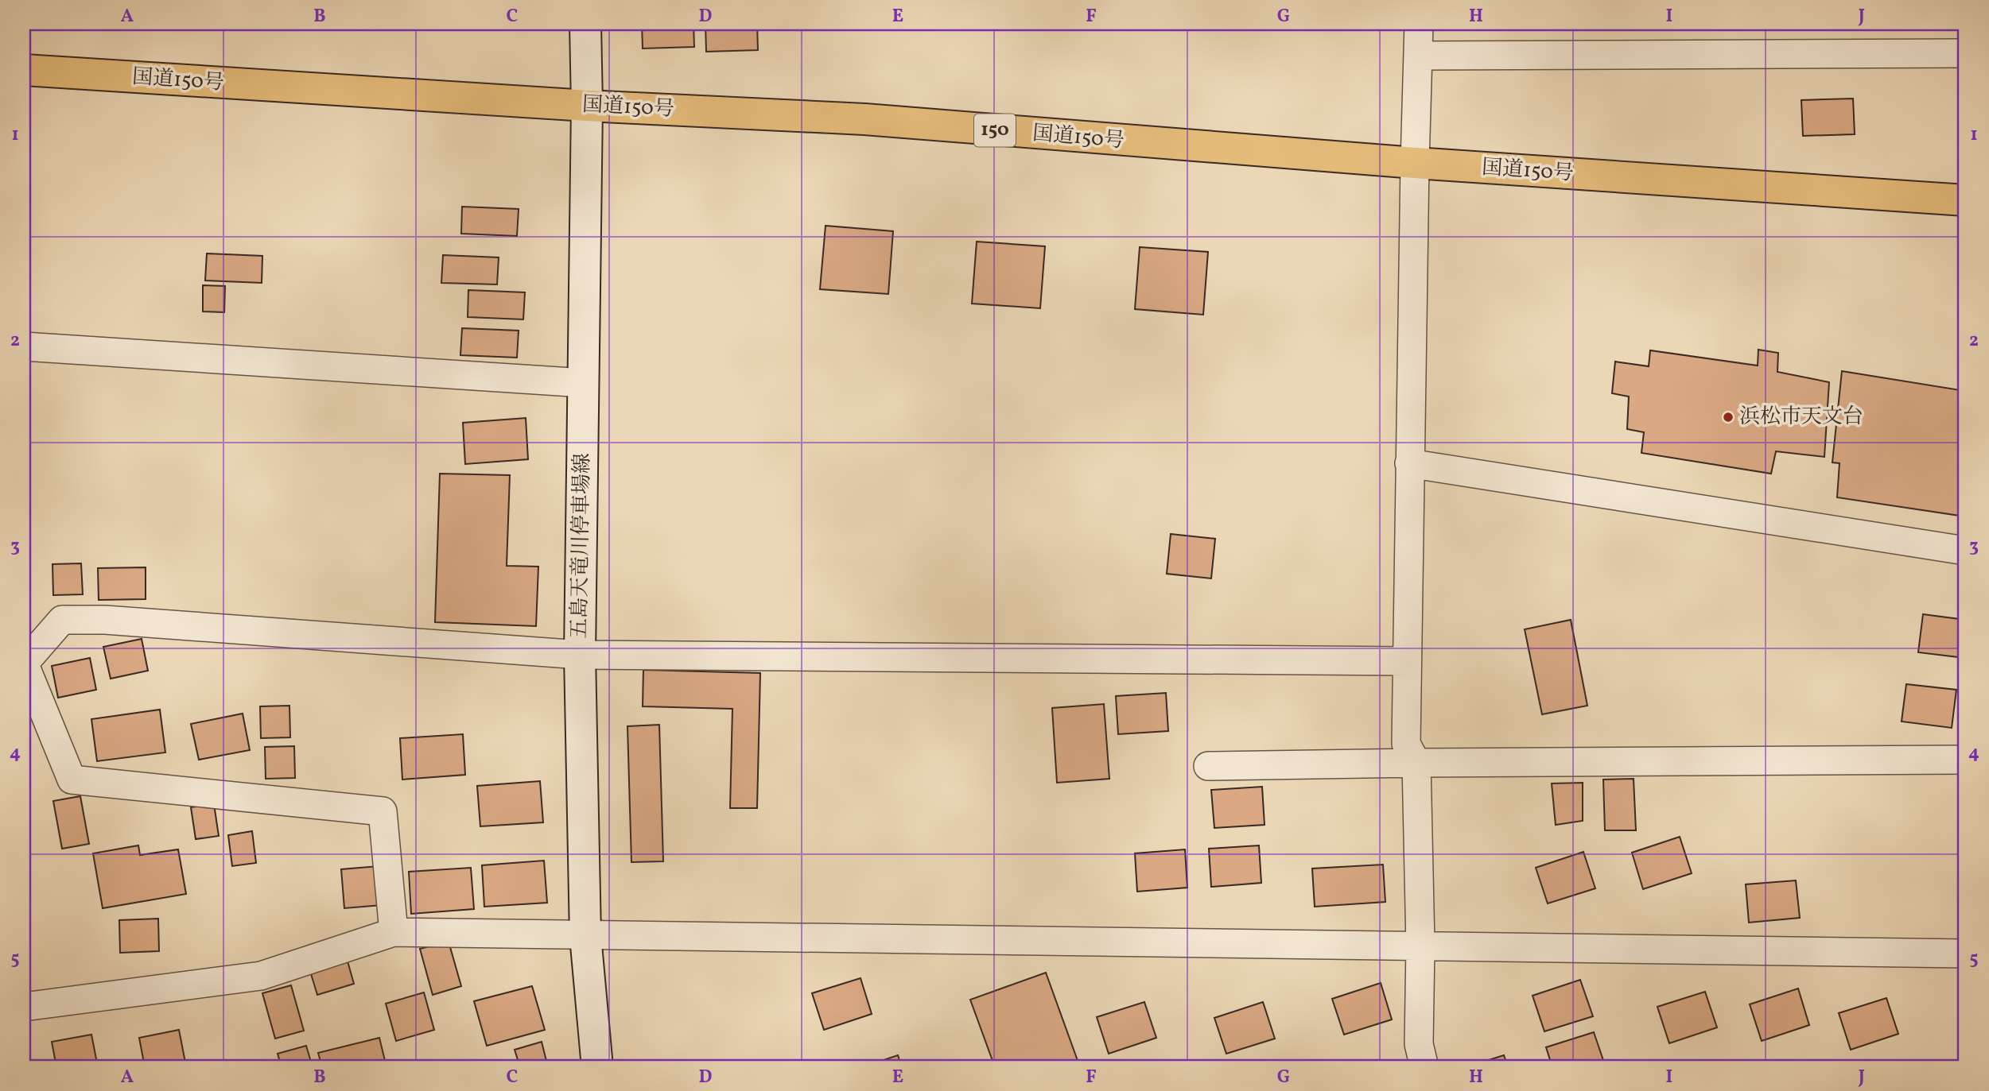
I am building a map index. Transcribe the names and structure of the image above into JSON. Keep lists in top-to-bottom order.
{
  "streets": {
    "highway": ["国道150号", "150"],
    "main road": ["五島天竜川停車場線"]
  },
  "crossings": [
    ["国道150号", "五島天竜川停車場線"]
  ],
  "places": ["浜松市天文台"],
  "grid": {
    "columns": [
      "A",
      "B",
      "C",
      "D",
      "E",
      "F",
      "G",
      "H",
      "I",
      "J"
    ],
    "rows": [
      "1",
      "2",
      "3",
      "4",
      "5"
    ]
  }
}
